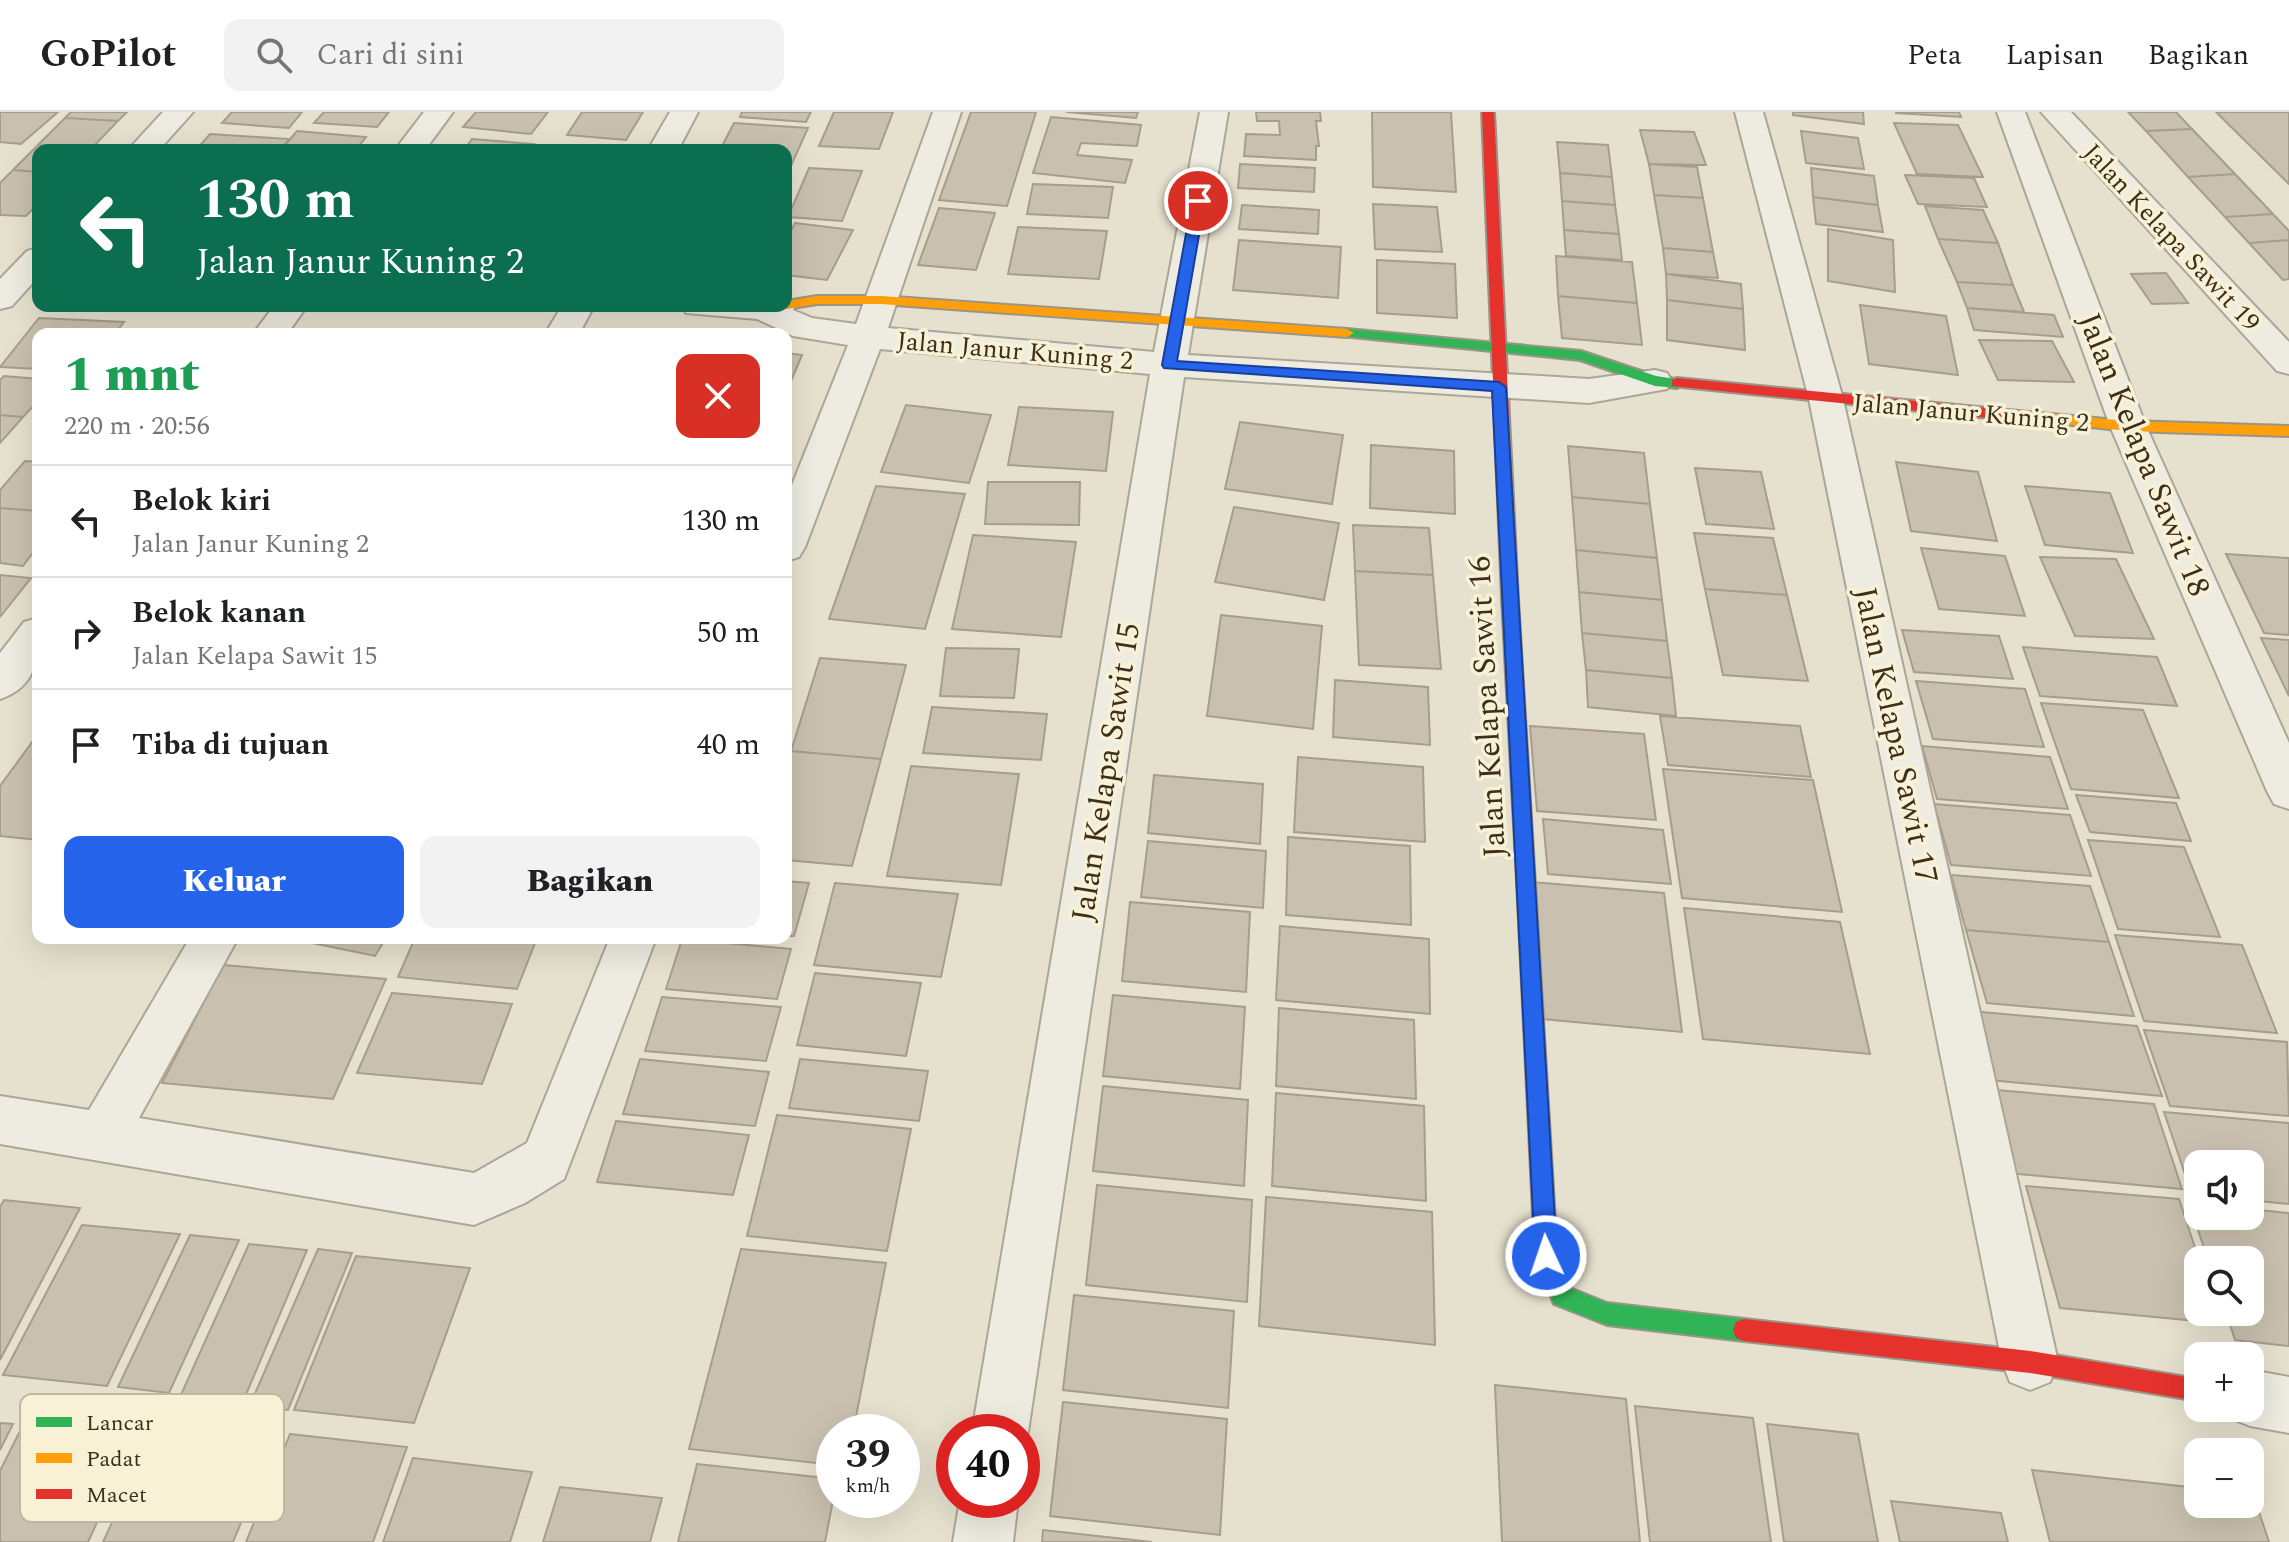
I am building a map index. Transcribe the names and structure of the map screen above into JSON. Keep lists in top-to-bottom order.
{
  "streets": {
    "street": [
      "Jalan Kelapa Sawit 19",
      "Jalan Janur Kuning 2",
      "Jalan Kelapa Sawit 18",
      "Jalan Kelapa Sawit 16",
      "Jalan Kelapa Sawit 17",
      "Jalan Kelapa Sawit 15"
    ]
  },
  "crossings": [
    ["Jalan Janur Kuning 2", "Jalan Kelapa Sawit 18"],
    ["Jalan Janur Kuning 2", "Jalan Kelapa Sawit 16"],
    ["Jalan Janur Kuning 2", "Jalan Kelapa Sawit 17"],
    ["Jalan Janur Kuning 2", "Jalan Kelapa Sawit 15"],
    ["Jalan Kelapa Sawit 16", "Jalan Kelapa Sawit 17"]
  ],
  "legend": ["Lancar", "Padat", "Macet"],
  "page": {
    "header": "GoPilot",
    "search": "Cari di sini",
    "nav": ["Peta", "Lapisan", "Bagikan"],
    "turn": ["130 m", "Jalan Janur Kuning 2"],
    "heading": ["1 mnt", "220 m · 20:56"],
    "list": [
      {
        "name": "Belok kiri",
        "note": "Jalan Janur Kuning 2",
        "value": "130 m"
      },
      {
        "name": "Belok kanan",
        "note": "Jalan Kelapa Sawit 15",
        "value": "50 m"
      },
      {
        "name": "Tiba di tujuan",
        "value": "40 m"
      }
    ],
    "buttons": ["Keluar", "Bagikan"],
    "map_buttons": ["+", "−"],
    "speed": "39 km/h",
    "limit": "40"
  }
}
